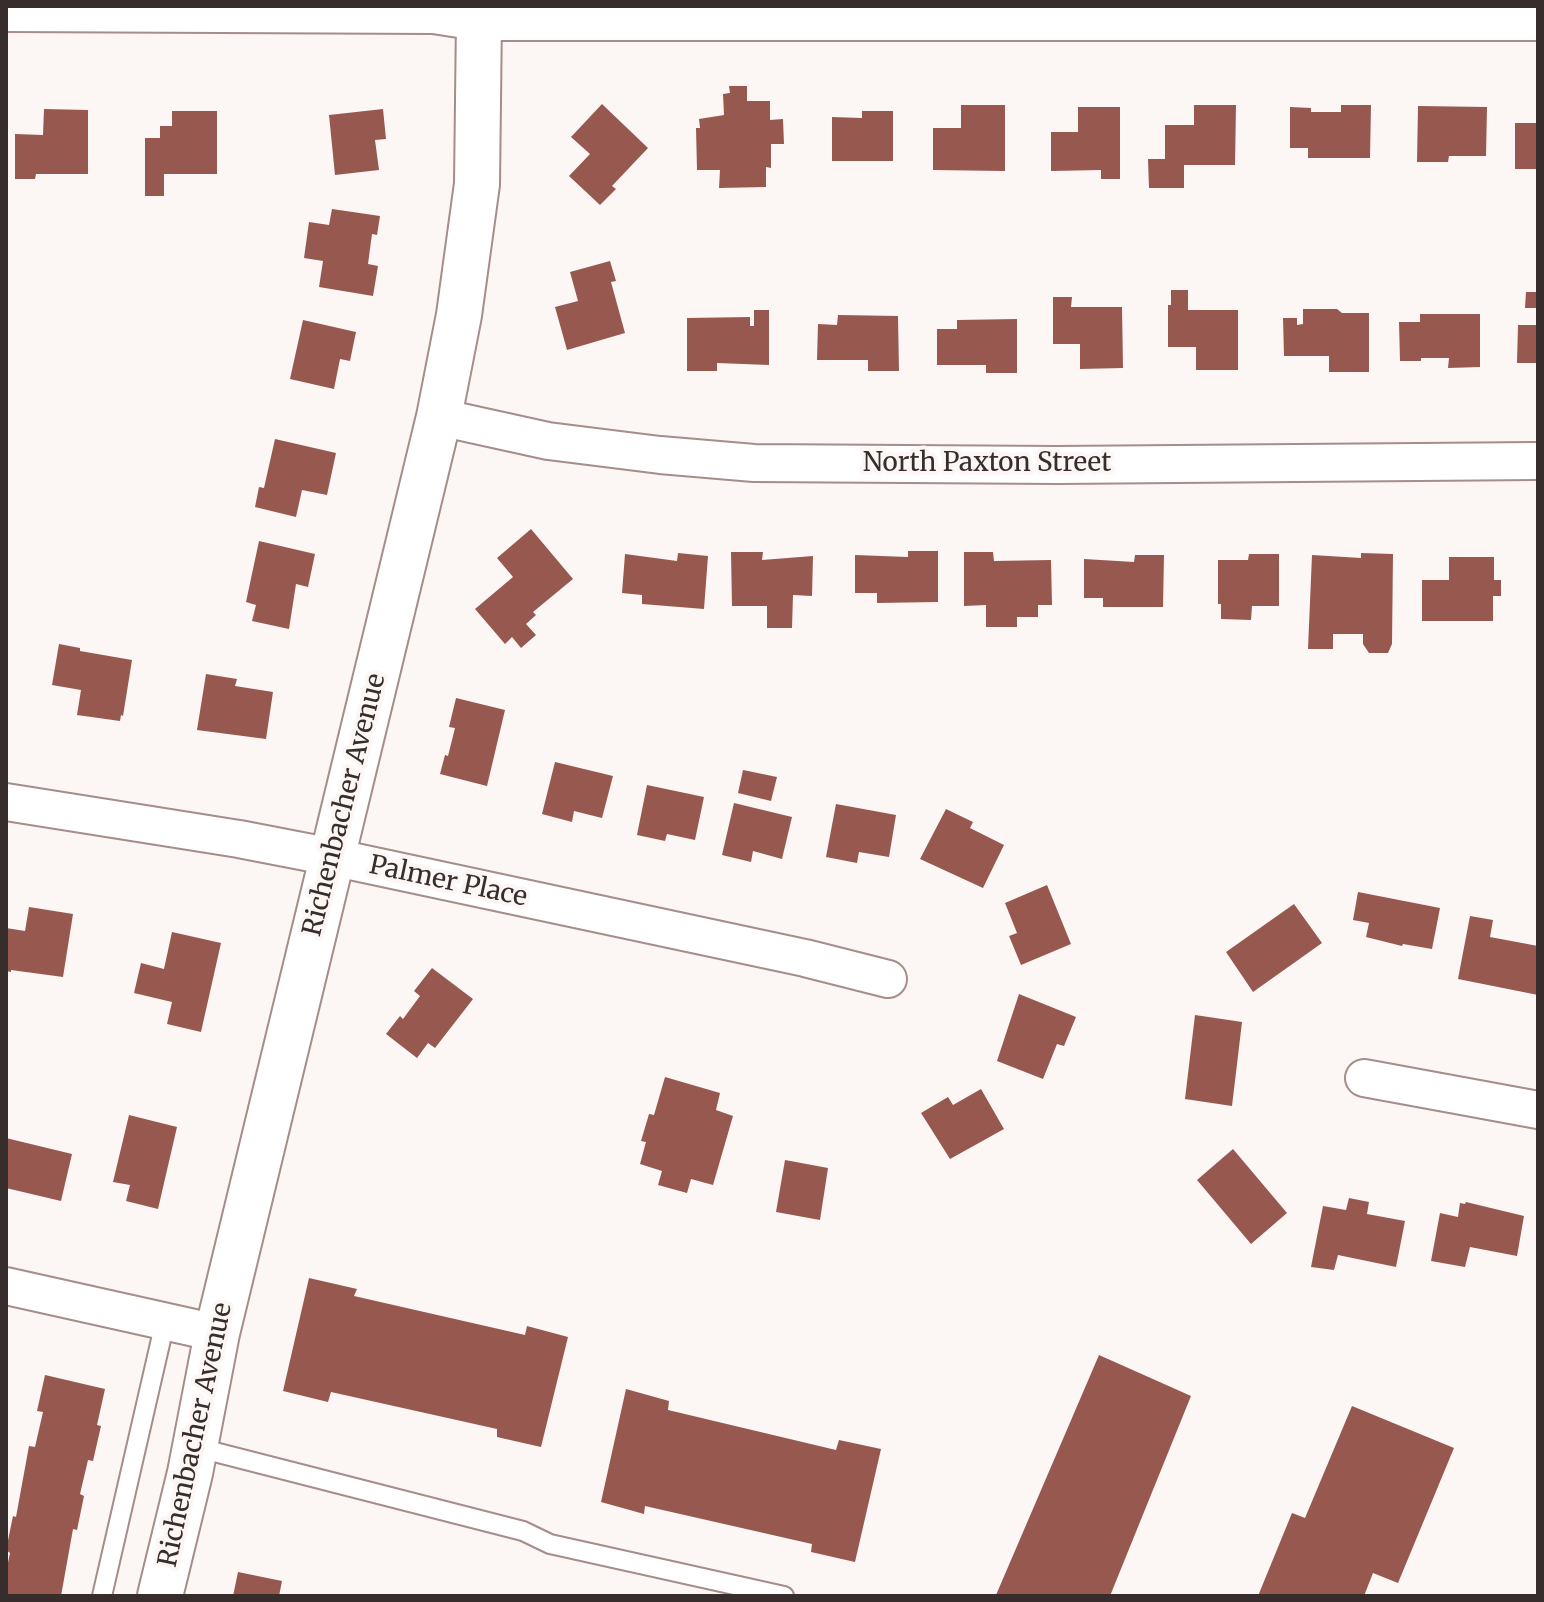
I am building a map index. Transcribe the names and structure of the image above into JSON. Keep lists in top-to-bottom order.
{
  "streets": {
    "street": ["North Paxton Street", "Richenbacher Avenue", "Palmer Place"]
  },
  "crossings": [
    ["North Paxton Street", "Richenbacher Avenue"],
    ["Richenbacher Avenue", "Palmer Place"]
  ]
}
